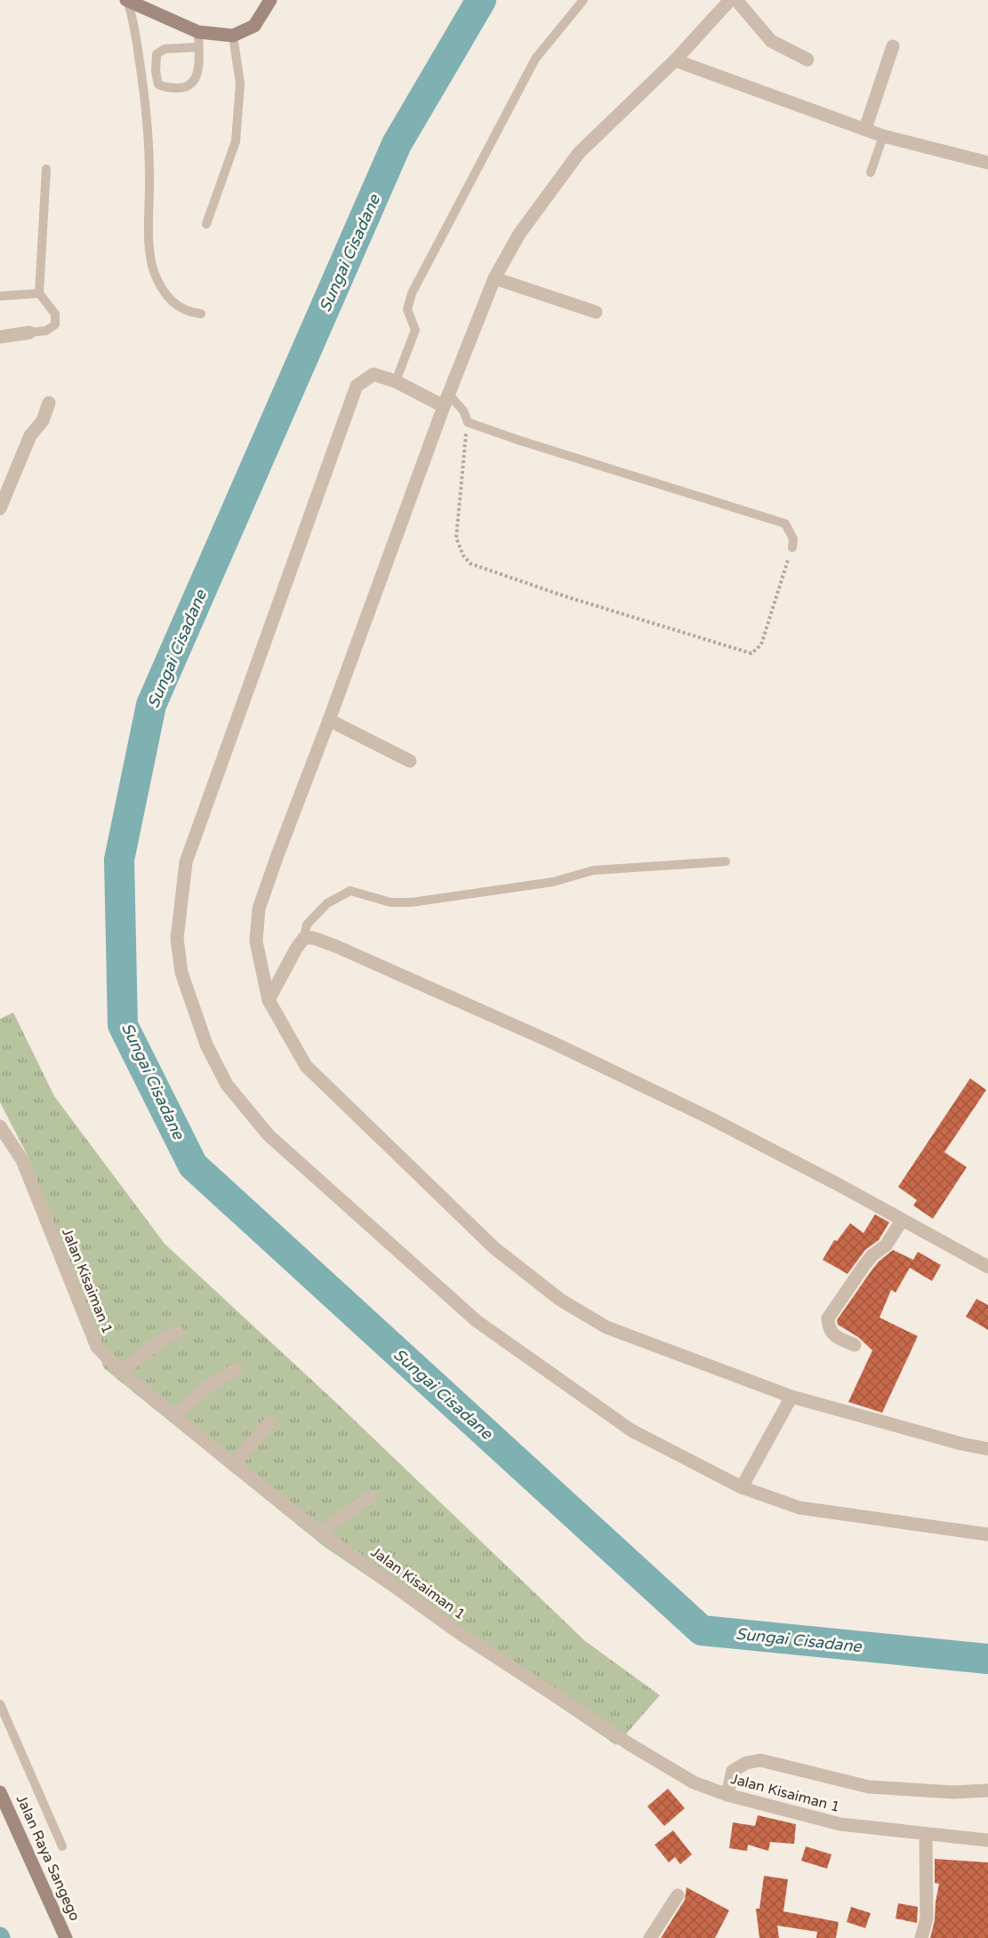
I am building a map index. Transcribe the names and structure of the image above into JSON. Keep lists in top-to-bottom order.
{
  "streets": {
    "street": ["Jalan Kisaiman 1", "Jalan Raya Sangego"]
  },
  "water": ["Sungai Cisadane"]
}
